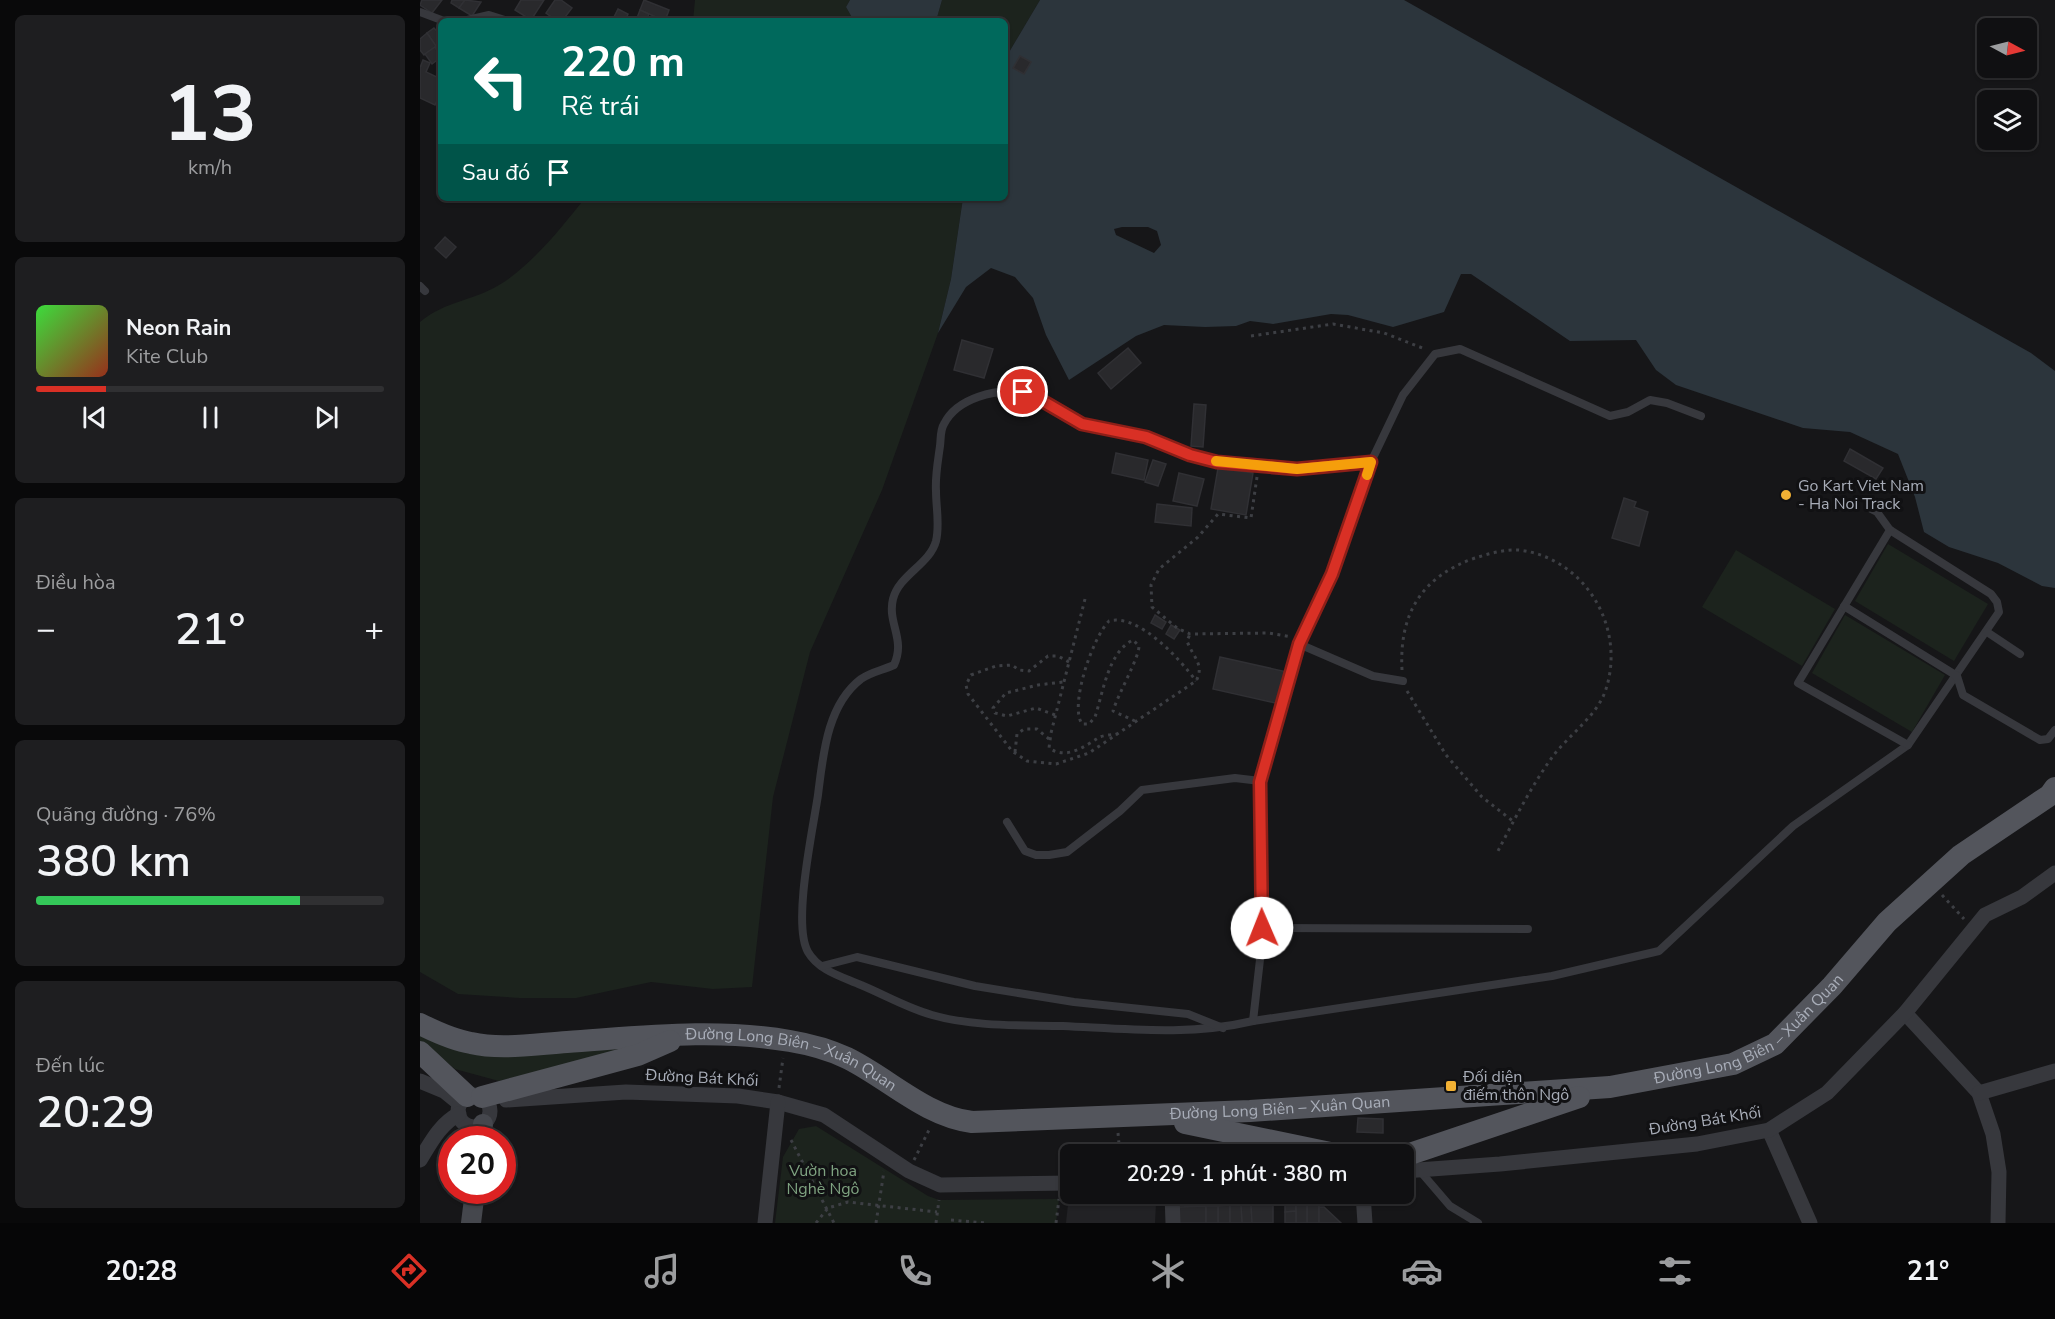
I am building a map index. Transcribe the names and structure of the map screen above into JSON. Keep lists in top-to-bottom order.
{
  "streets": {
    "main road": ["Đường Long Biên – Xuân Quan"],
    "street": ["Đường Bát Khối"]
  },
  "parks": ["Vườn hoa Nghè Ngô"],
  "places": {
    "other": ["Go Kart Viet Nam - Ha Noi Track"],
    "transit": ["Đối diện điếm thôn Ngô"]
  },
  "north": "right",
  "page": {
    "tile": [
      ["13", "km/h"],
      "Điều hòa",
      ["Quãng đường · 76%", "380 km"],
      ["Đến lúc", "20:29"]
    ],
    "turn": ["220 m", "Rẽ trái"],
    "then": "Sau đó",
    "song": ["Neon Rain", "Kite Club"],
    "heat": ["−", "21°", "+"],
    "limit": "20",
    "trip": "20:29 · 1 phút · 380 m",
    "tabs": ["20:28", "21°"]
  }
}
